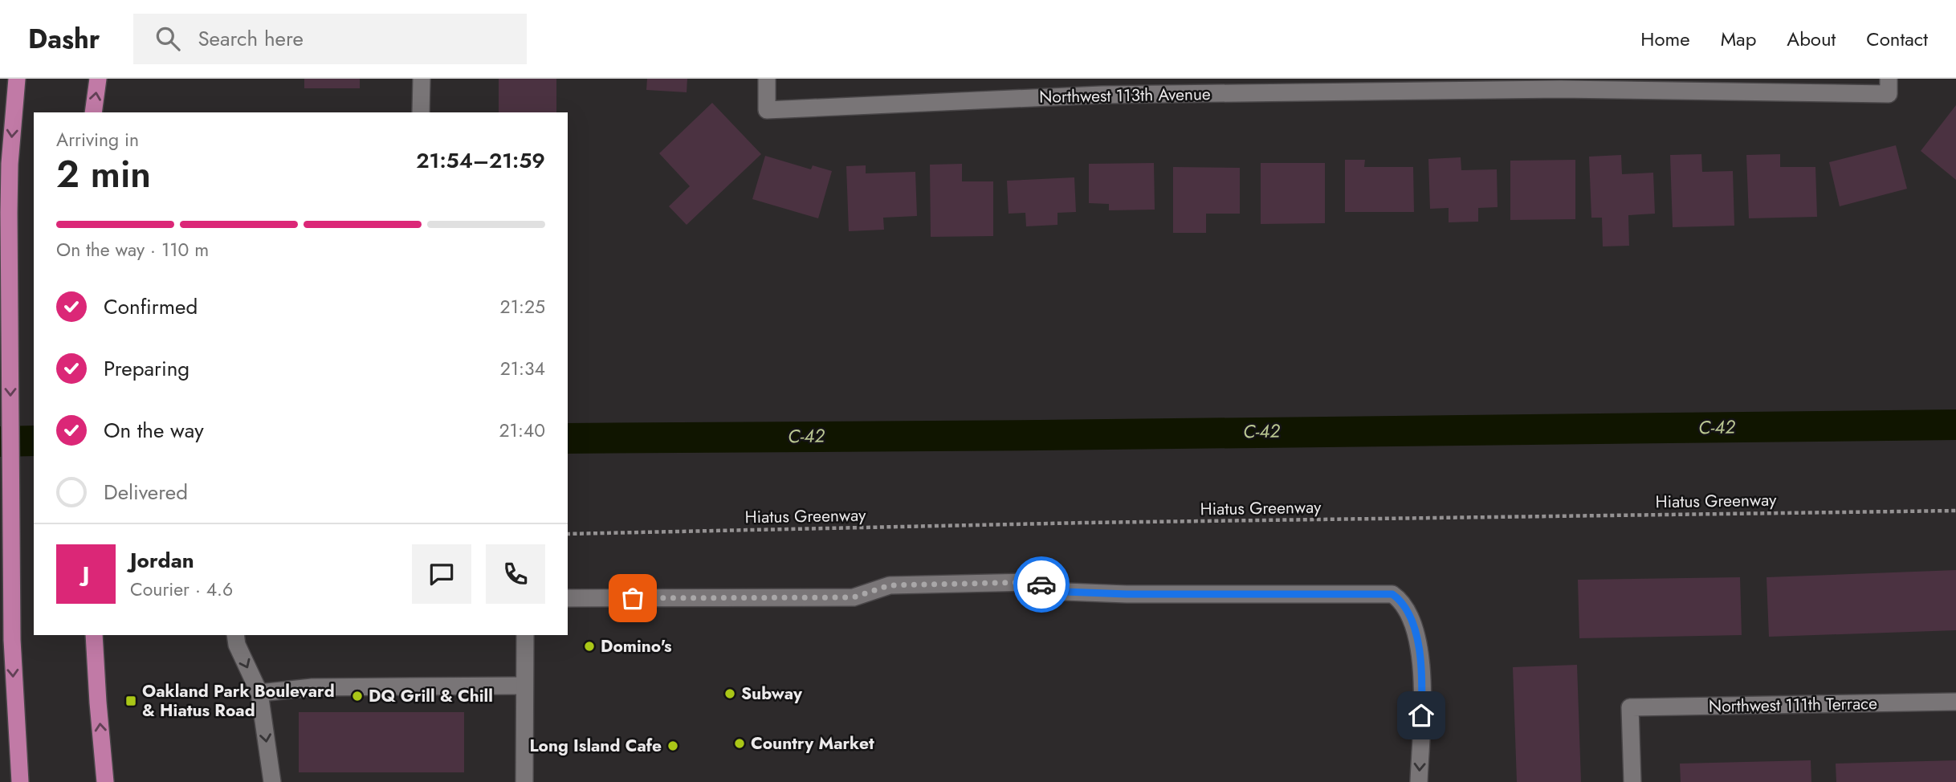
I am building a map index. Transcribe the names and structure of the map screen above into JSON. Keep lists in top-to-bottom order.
{
  "streets": {
    "street": ["Northwest 113th Avenue", "Northwest 111th Terrace"],
    "path": ["Hiatus Greenway"]
  },
  "water": ["C-42"],
  "places": {
    "other": [
      "Domino's",
      "Subway",
      "DQ Grill & Chill",
      "Country Market",
      "Long Island Cafe"
    ],
    "transit": ["Oakland Park Boulevard & Hiatus Road"]
  },
  "page": {
    "header": "Dashr",
    "search": "Search here",
    "nav": [
      "Home",
      "Map",
      "About",
      "Contact"
    ],
    "heading": ["2 min", "Arriving in", "21:54–21:59"],
    "panel": ["Jordan", "Courier · 4.6"],
    "bar": "On the way · 110 m",
    "list": [
      ["Confirmed", "21:25"],
      ["Preparing", "21:34"],
      ["On the way", "21:40"],
      "Delivered"
    ],
    "round": "J"
  }
}
